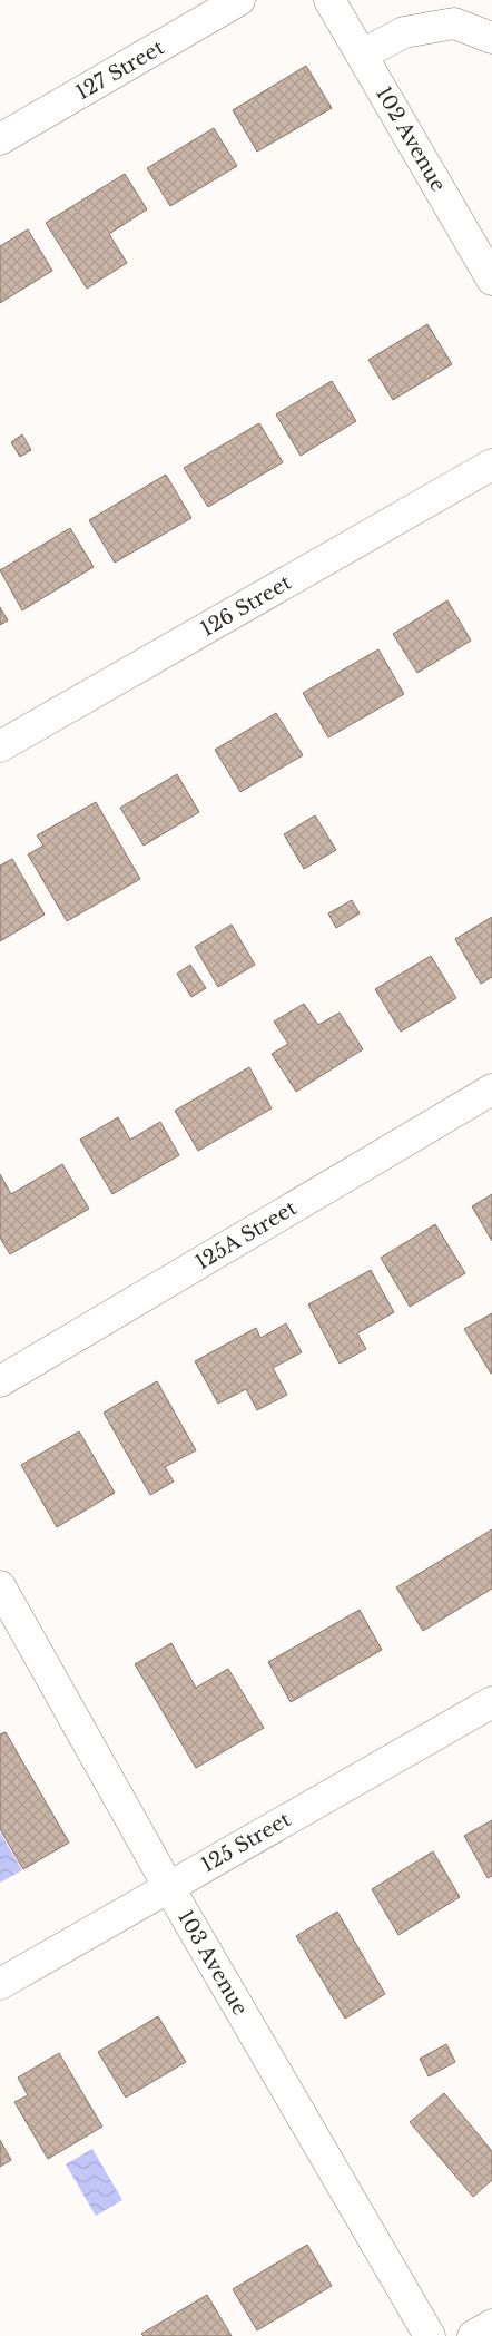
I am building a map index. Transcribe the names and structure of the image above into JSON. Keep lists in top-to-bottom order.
{
  "streets": {
    "street": [
      "127 Street",
      "102 Avenue",
      "126 Street",
      "125A Street",
      "125 Street",
      "103 Avenue"
    ]
  },
  "crossings": [
    ["125 Street", "103 Avenue"]
  ]
}
